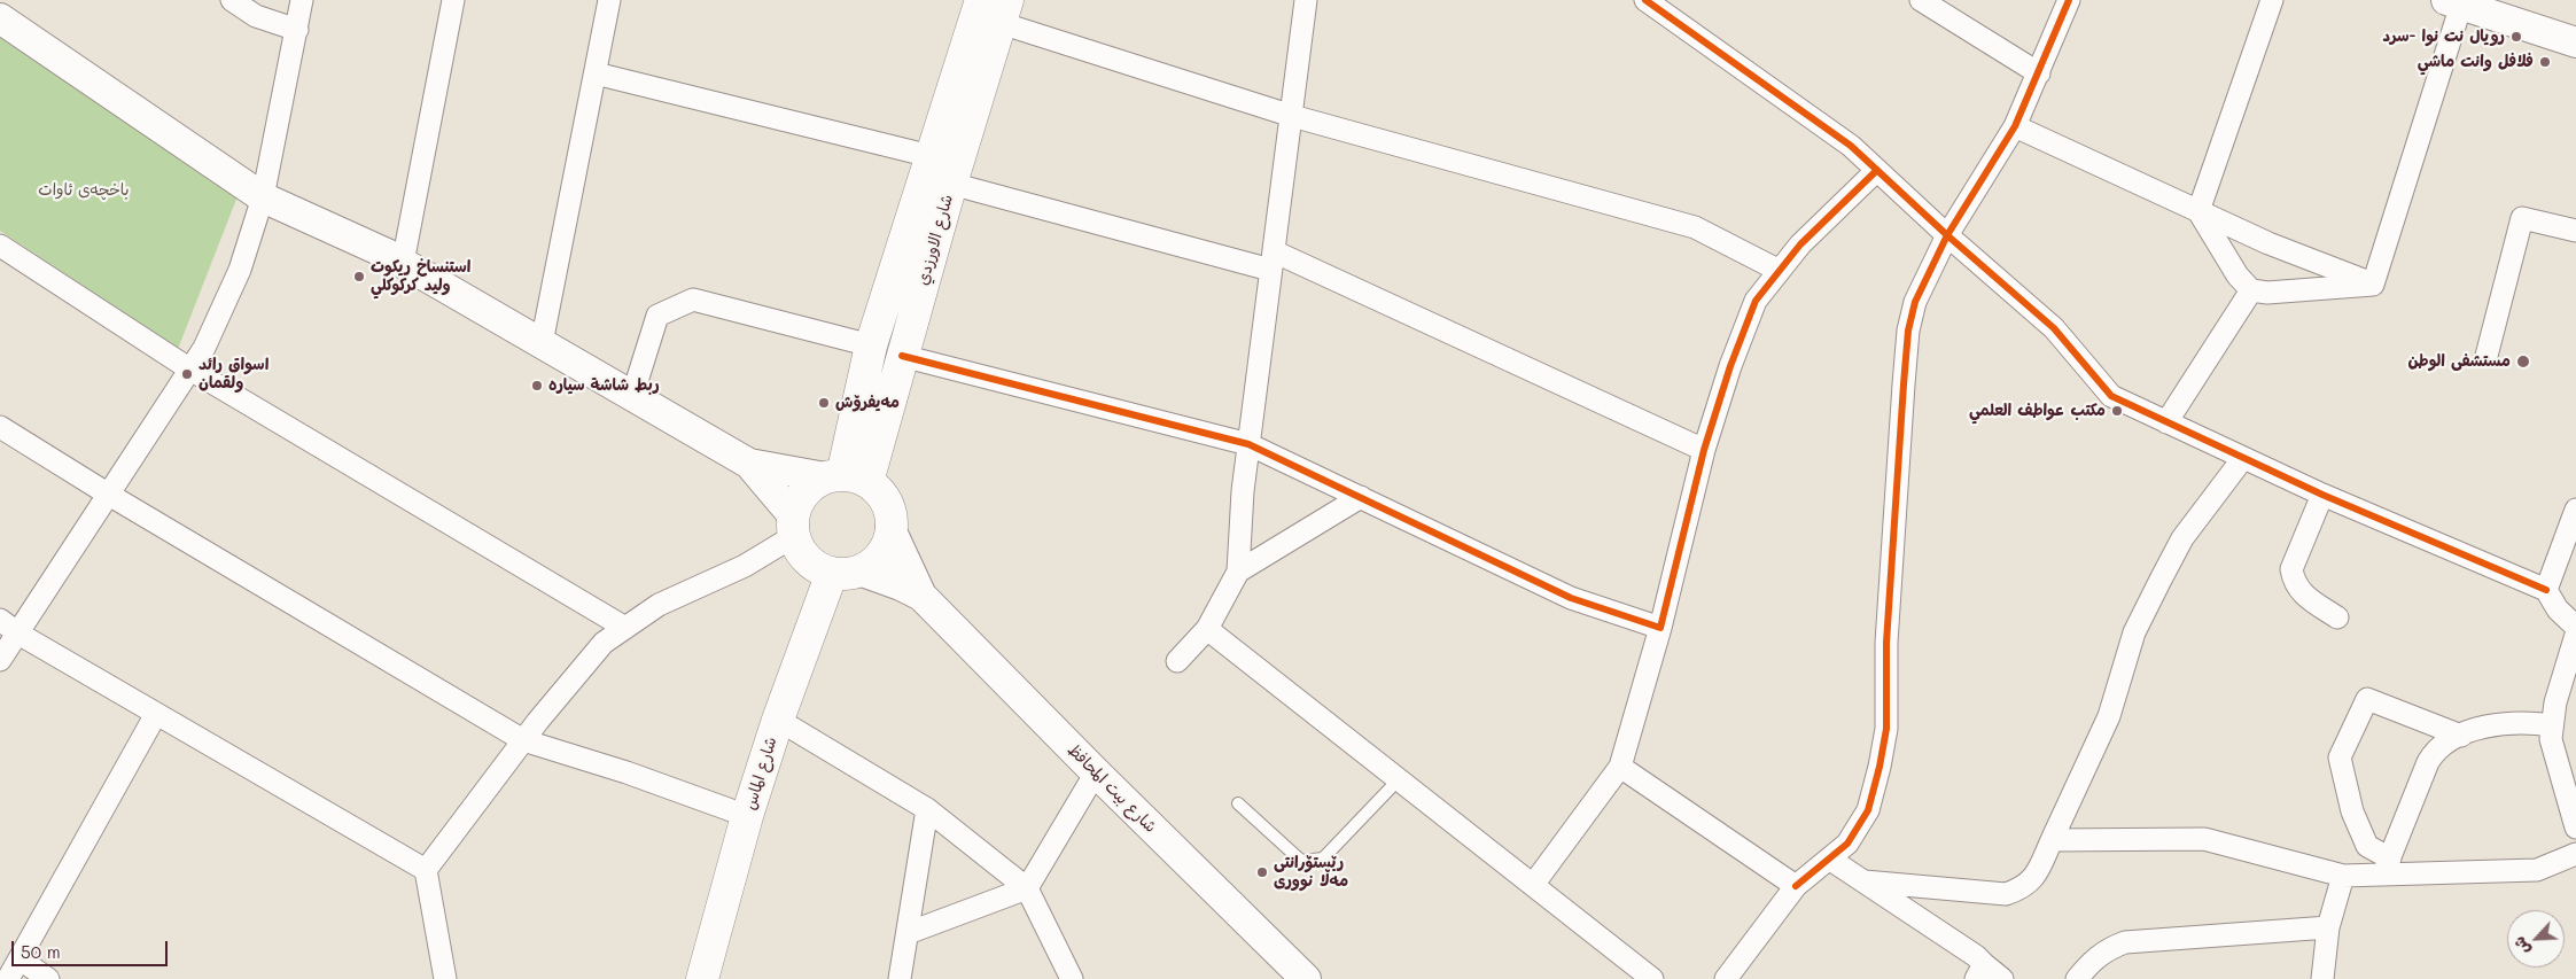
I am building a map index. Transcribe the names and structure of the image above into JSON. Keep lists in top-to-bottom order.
{
  "streets": {
    "main road": ["شارع الاورزدي", "شارع الماس", "شارع بيت المحافظ"]
  },
  "crossings": [
    ["شارع الاورزدي", "شارع الماس"],
    ["شارع الاورزدي", "شارع بيت المحافظ"],
    ["شارع الماس", "شارع بيت المحافظ"]
  ],
  "parks": ["باخچەی ئاوات"],
  "places": [
    "رويال نت نوا -سرد",
    "فلافل وانت ماشي",
    "استنساخ ريكوت وليد كركوكلي",
    "مستشفى الوطن",
    "اسواق رائد ولقمان",
    "ربط شاشة سياره",
    "مەیفرۆش",
    "مكتب عواطف العلمي",
    "رێستۆرانتی مەڵا نووری"
  ],
  "scale_bar": "50 m",
  "north": "bottom left"
}
